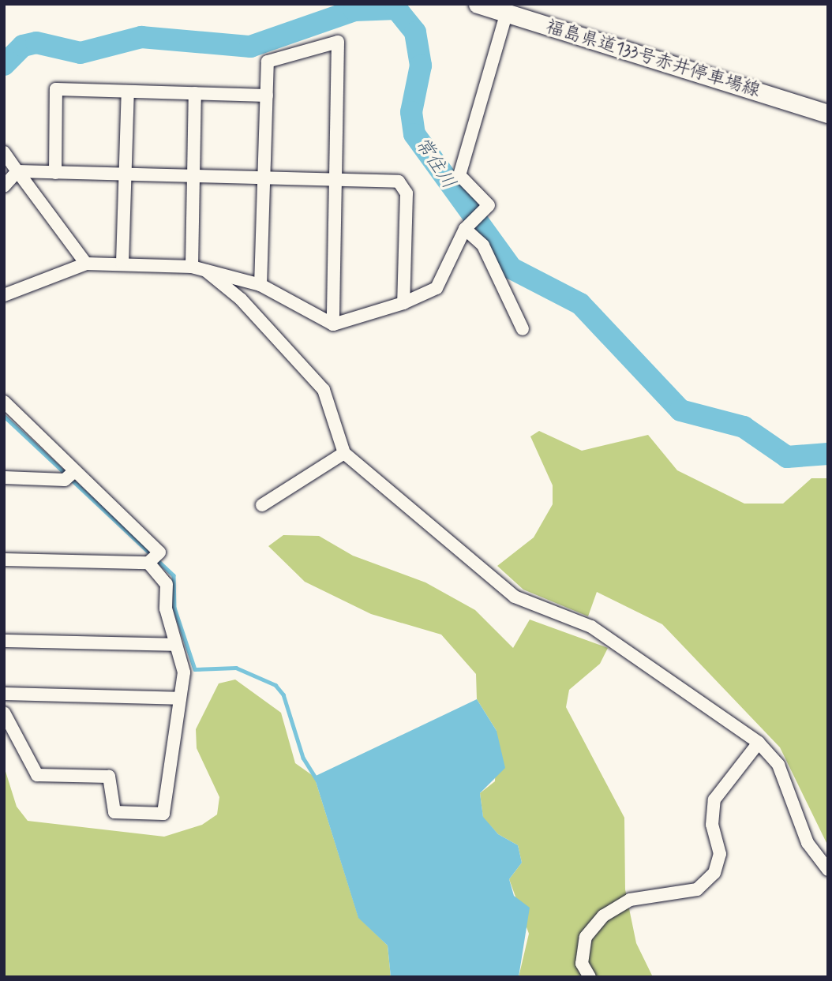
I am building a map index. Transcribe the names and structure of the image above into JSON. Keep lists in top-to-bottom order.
{
  "streets": {
    "main road": ["福島県道133号赤井停車場線"]
  },
  "water": ["常住川"]
}
